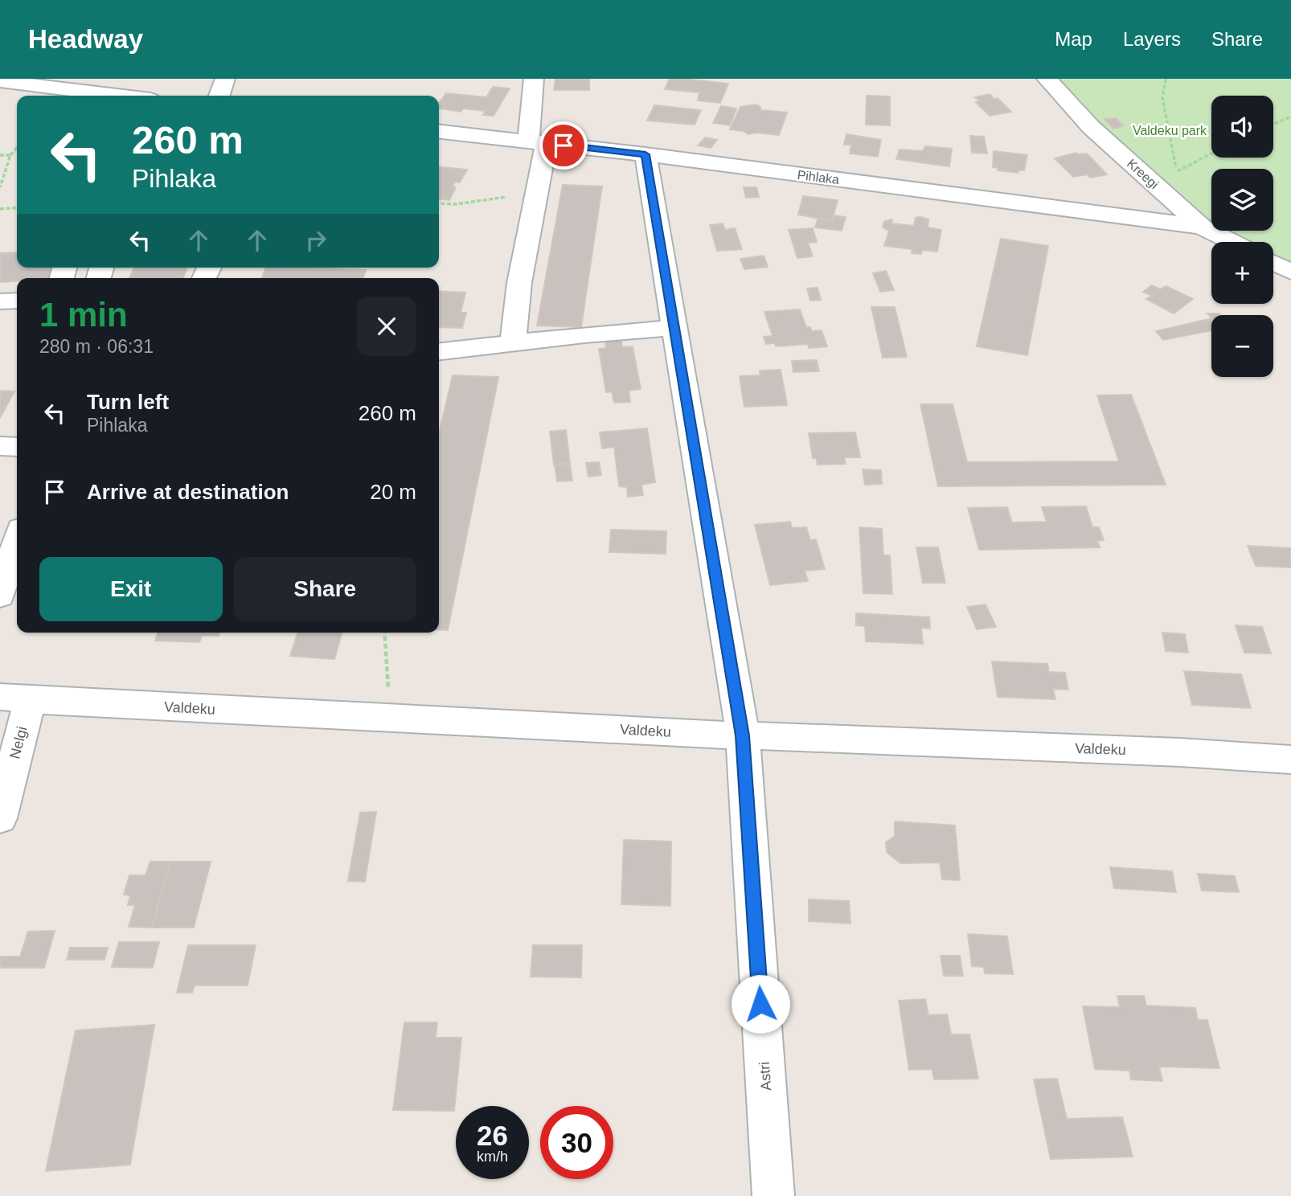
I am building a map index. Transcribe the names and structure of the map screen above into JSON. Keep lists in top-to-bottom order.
{
  "streets": {
    "street": [
      "Kreegi",
      "Pihlaka",
      "Valdeku",
      "Nelgi",
      "Astri"
    ]
  },
  "crossings": [
    ["Kreegi", "Pihlaka"],
    ["Pihlaka", "Astri"],
    ["Valdeku", "Nelgi"],
    ["Valdeku", "Astri"]
  ],
  "parks": ["Valdeku park"],
  "page": {
    "header": "Headway",
    "nav": ["Map", "Layers", "Share"],
    "map_buttons": ["+", "−"],
    "turn": ["260 m", "Pihlaka"],
    "heading": ["1 min", "280 m · 06:31"],
    "list": [
      {
        "name": "Turn left",
        "note": "Pihlaka",
        "value": "260 m"
      },
      {
        "name": "Arrive at destination",
        "value": "20 m"
      }
    ],
    "buttons": ["Exit", "Share"],
    "speed": "26 km/h",
    "limit": "30"
  }
}
